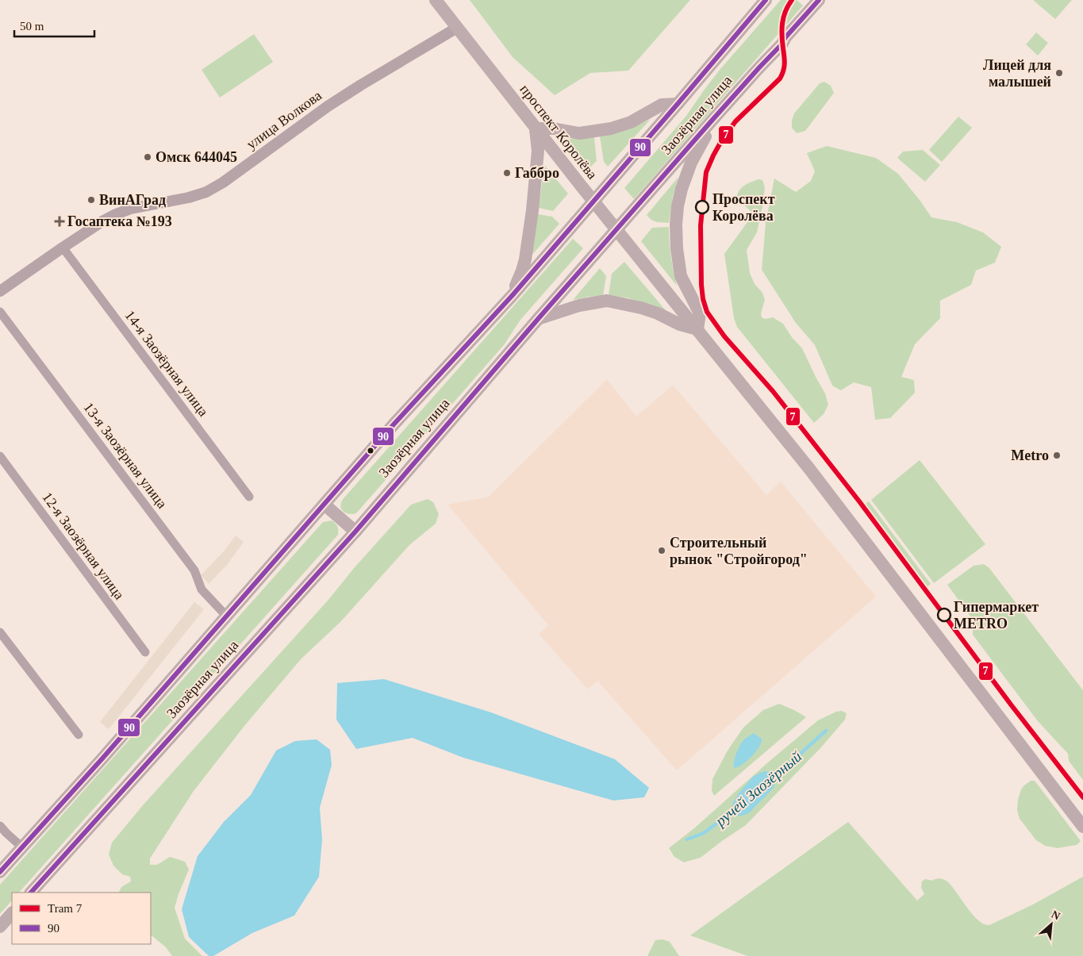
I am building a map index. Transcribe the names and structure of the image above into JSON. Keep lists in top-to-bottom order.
{
  "streets": {
    "main road": ["Заозёрная улица", "проспект Королёва"],
    "street": [
      "улица Волкова",
      "14-я Заозёрная улица",
      "13-я Заозёрная улица",
      "12-я Заозёрная улица"
    ]
  },
  "crossings": [
    ["Заозёрная улица", "проспект Королёва"],
    ["Заозёрная улица", "13-я Заозёрная улица"],
    ["улица Волкова", "проспект Королёва"],
    ["улица Волкова", "14-я Заозёрная улица"]
  ],
  "water": ["ручей Заозёрный"],
  "places": {
    "other": [
      "Лицей для малышей",
      "Омск 644045",
      "Габбро",
      "ВинАГрад",
      "Проспект Королёва",
      "Metro",
      "Строительный рынок \"Стройгород\"",
      "Гипермаркет METRO"
    ],
    "health": ["Госаптека №193"]
  },
  "lines": ["tram line 7", "transit line 90"],
  "legend": ["Tram 7", "90"],
  "scale_bar": "50 m",
  "north": "top right"
}
